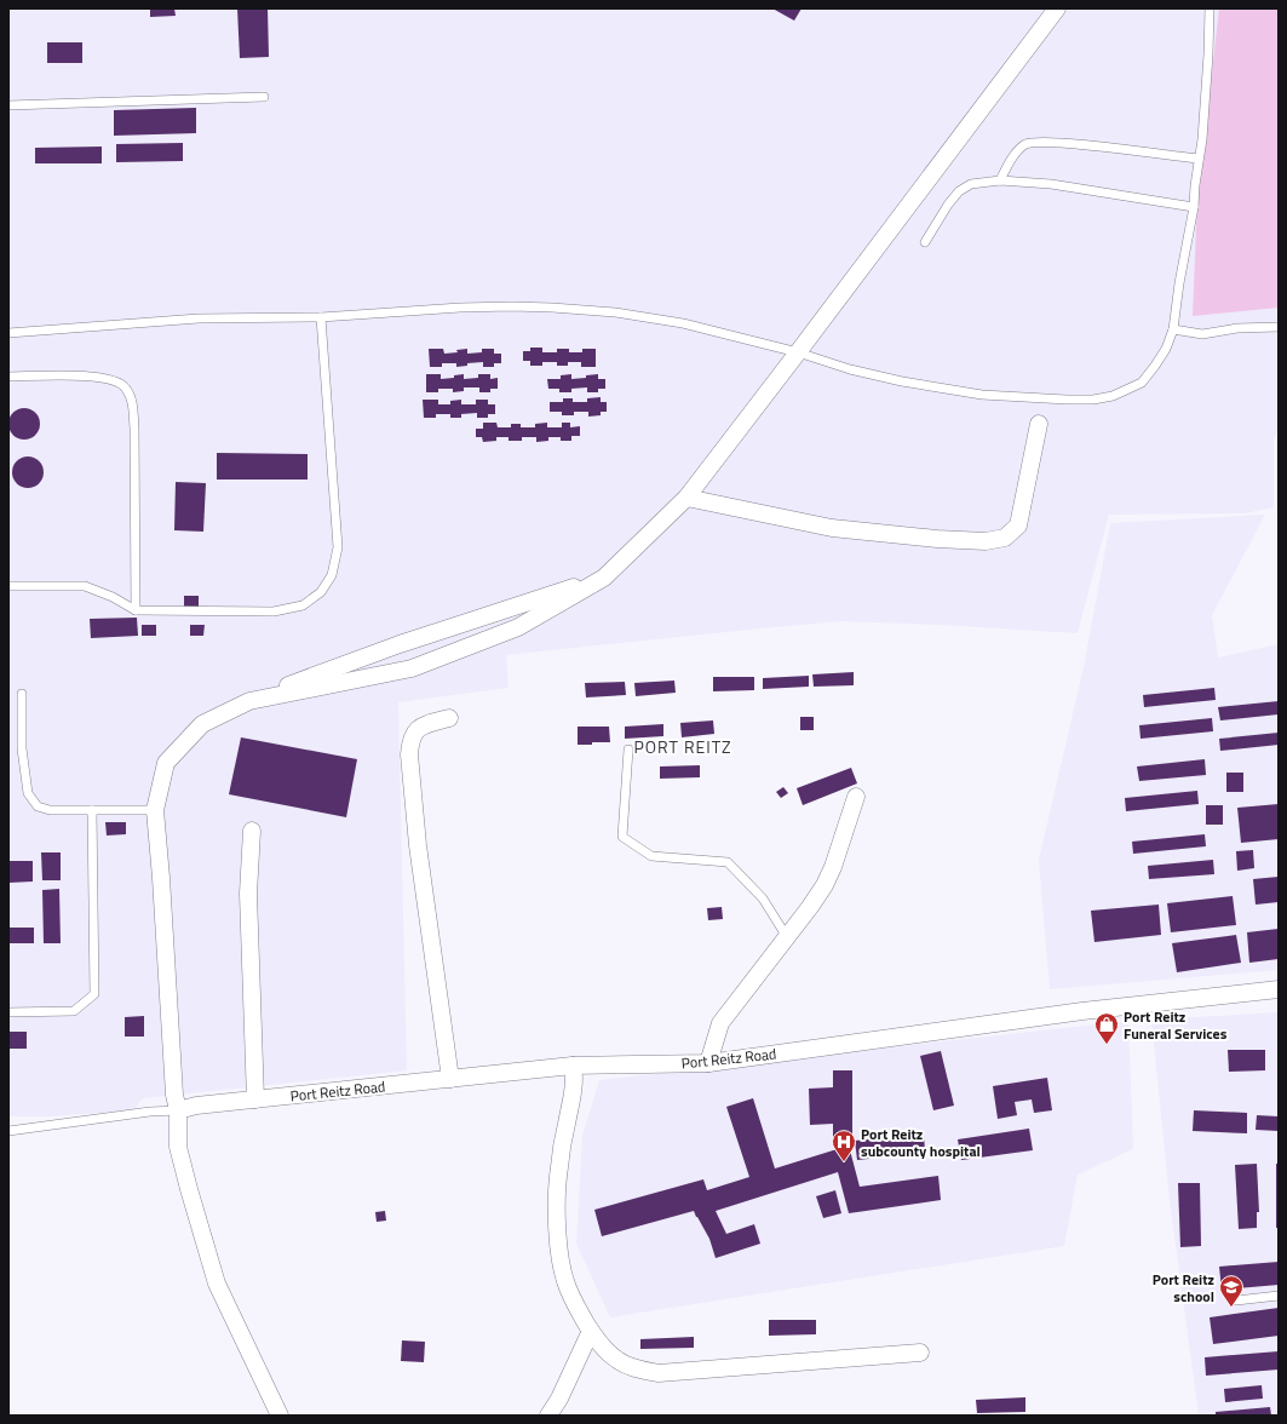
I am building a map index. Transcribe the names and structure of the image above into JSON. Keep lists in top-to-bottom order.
{
  "streets": {
    "street": ["Port Reitz Road"]
  },
  "districts": ["PORT REITZ"],
  "places": {
    "shop": ["Port Reitz Funeral Services"],
    "hospital": ["Port Reitz subcounty hospital"],
    "school or university": ["Port Reitz school"]
  }
}
